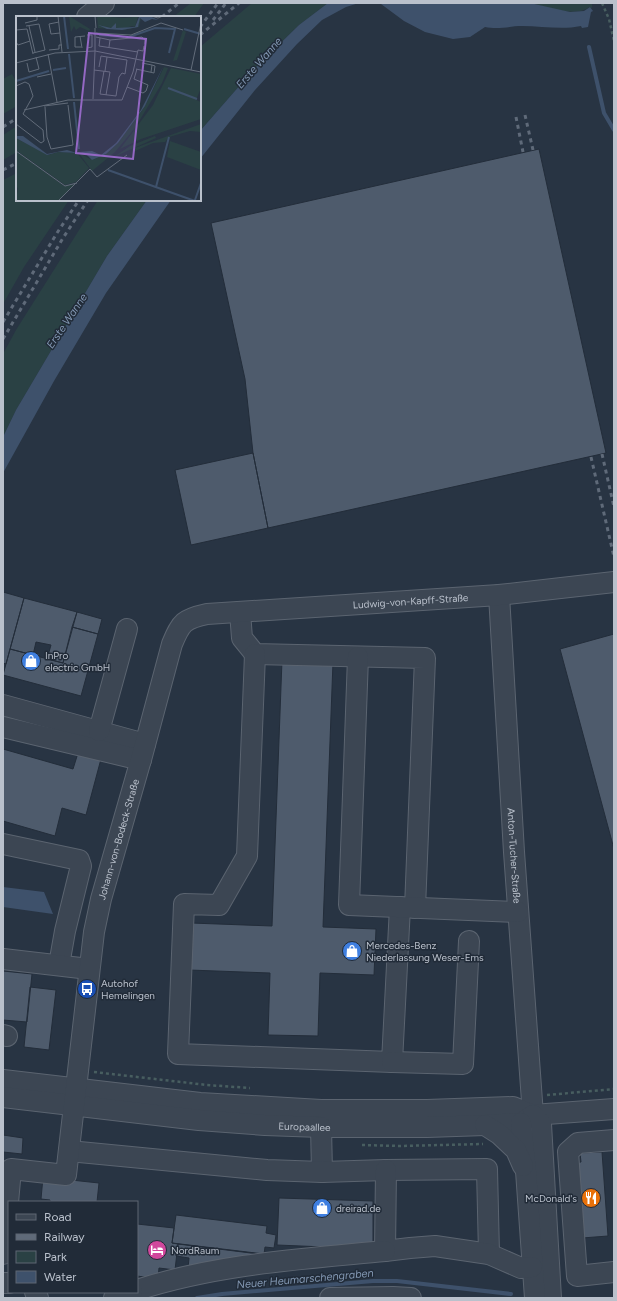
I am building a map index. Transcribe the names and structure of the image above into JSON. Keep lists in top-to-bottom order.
{
  "streets": {
    "street": [
      "Ludwig-von-Kapff-Straße",
      "Johann-von-Bodeck-Straße",
      "Anton-Tucher-Straße",
      "Europaallee"
    ]
  },
  "crossings": [
    ["Ludwig-von-Kapff-Straße", "Johann-von-Bodeck-Straße"],
    ["Ludwig-von-Kapff-Straße", "Anton-Tucher-Straße"],
    ["Johann-von-Bodeck-Straße", "Europaallee"],
    ["Anton-Tucher-Straße", "Europaallee"]
  ],
  "water": ["Erste Wanne", "Neuer Heumarschengraben"],
  "places": {
    "shop": ["InPro electric GmbH", "Mercedes-Benz Niederlassung Weser-Ems", "dreirad.de"],
    "bus stop": ["Autohof Hemelingen"],
    "restaurant": ["McDonald's"],
    "hotel": ["NordRaum"]
  },
  "legend": [
    "Road",
    "Railway",
    "Park",
    "Water"
  ]
}
